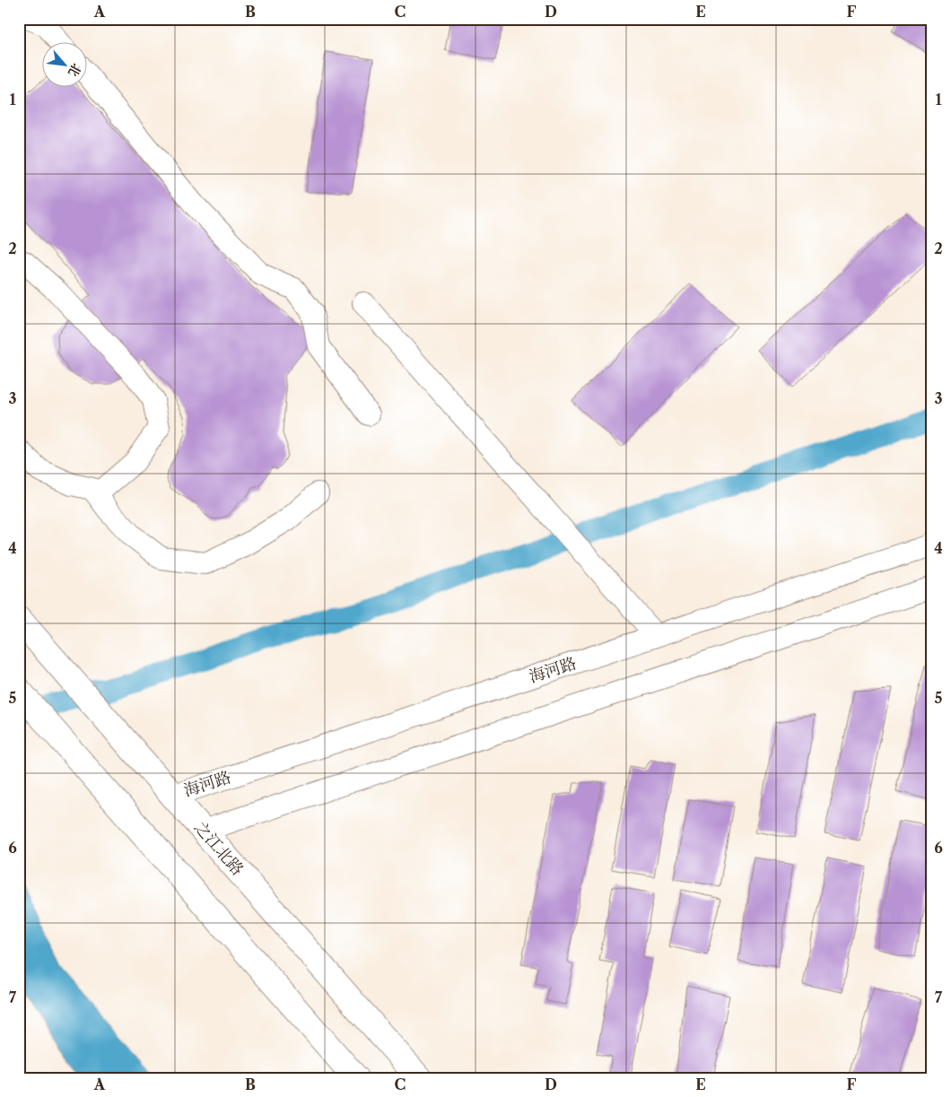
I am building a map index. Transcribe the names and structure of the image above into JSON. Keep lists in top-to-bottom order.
{
  "streets": {
    "main road": ["之江北路"],
    "street": ["海河路"]
  },
  "crossings": [
    ["海河路", "之江北路"]
  ],
  "north": "bottom right",
  "grid": {
    "columns": [
      "A",
      "B",
      "C",
      "D",
      "E",
      "F"
    ],
    "rows": [
      "1",
      "2",
      "3",
      "4",
      "5",
      "6",
      "7"
    ]
  }
}
